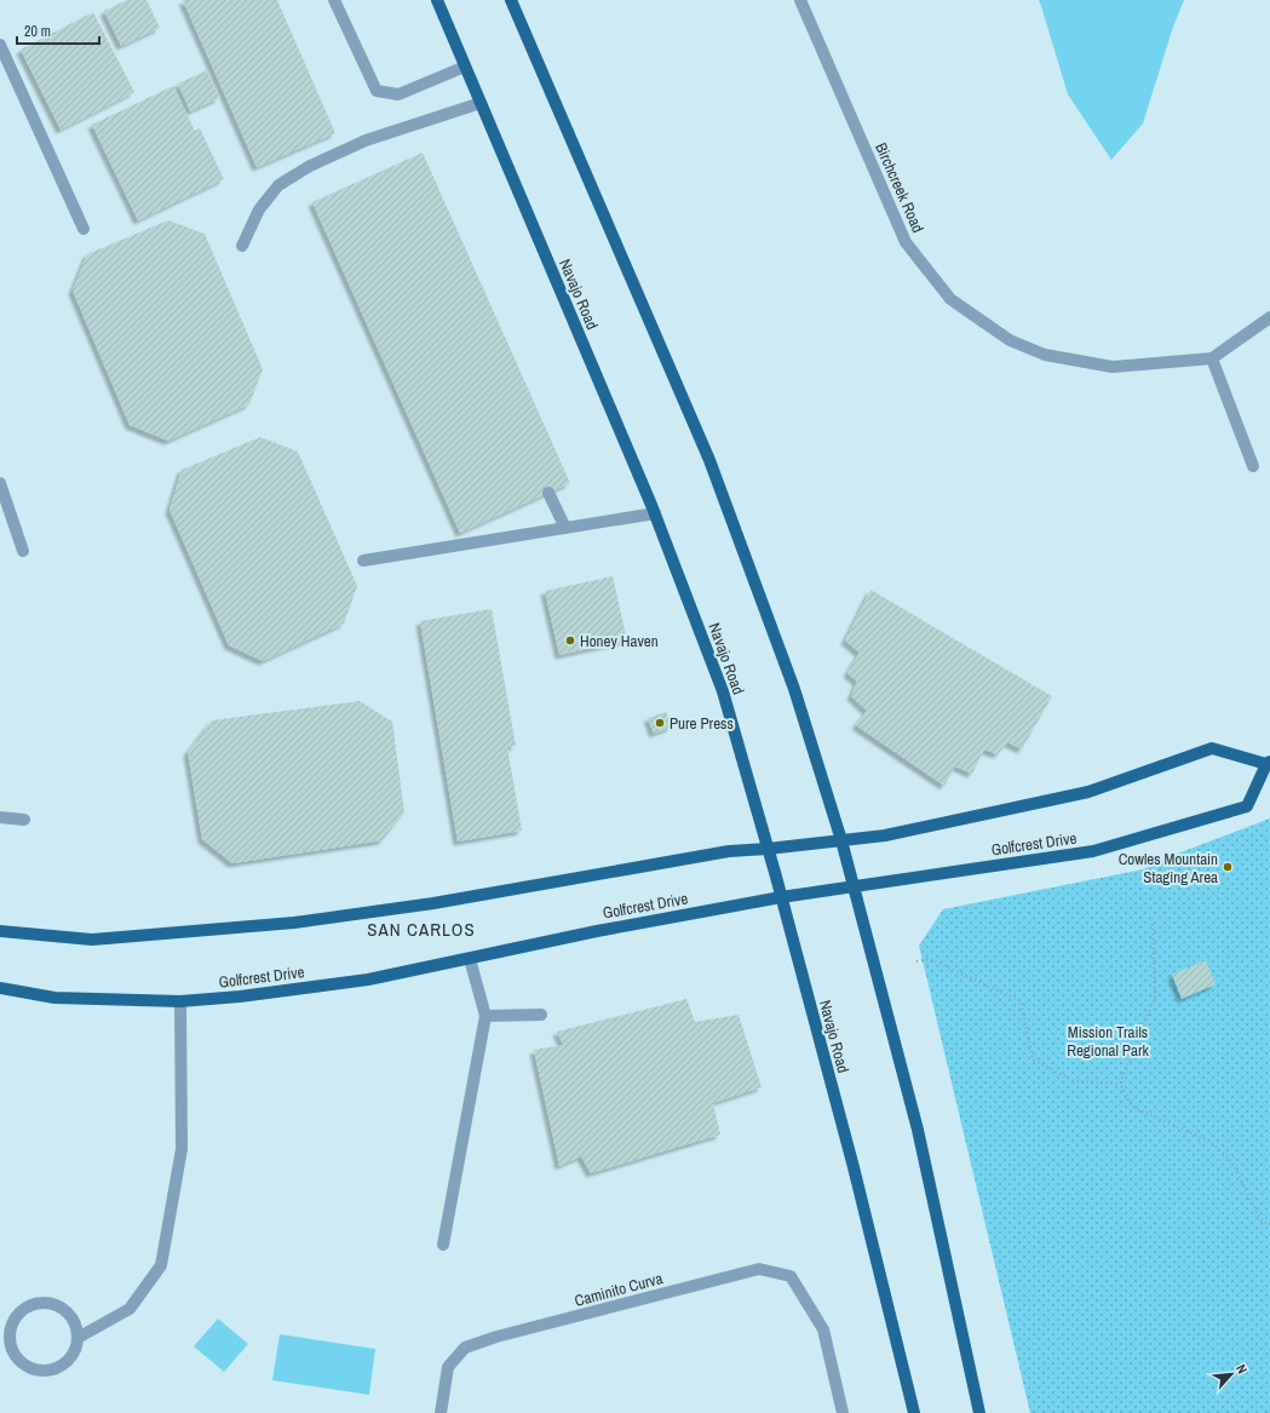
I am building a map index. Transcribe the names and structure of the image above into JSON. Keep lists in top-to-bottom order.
{
  "streets": {
    "main road": ["Navajo Road", "Golfcrest Drive"],
    "street": ["Birchcreek Road", "Caminito Curva"]
  },
  "crossings": [
    ["Navajo Road", "Golfcrest Drive"]
  ],
  "districts": ["SAN CARLOS"],
  "parks": ["Mission Trails Regional Park"],
  "places": ["Honey Haven", "Pure Press", "Cowles Mountain Staging Area"],
  "scale_bar": "20 m",
  "north": "top right"
}
